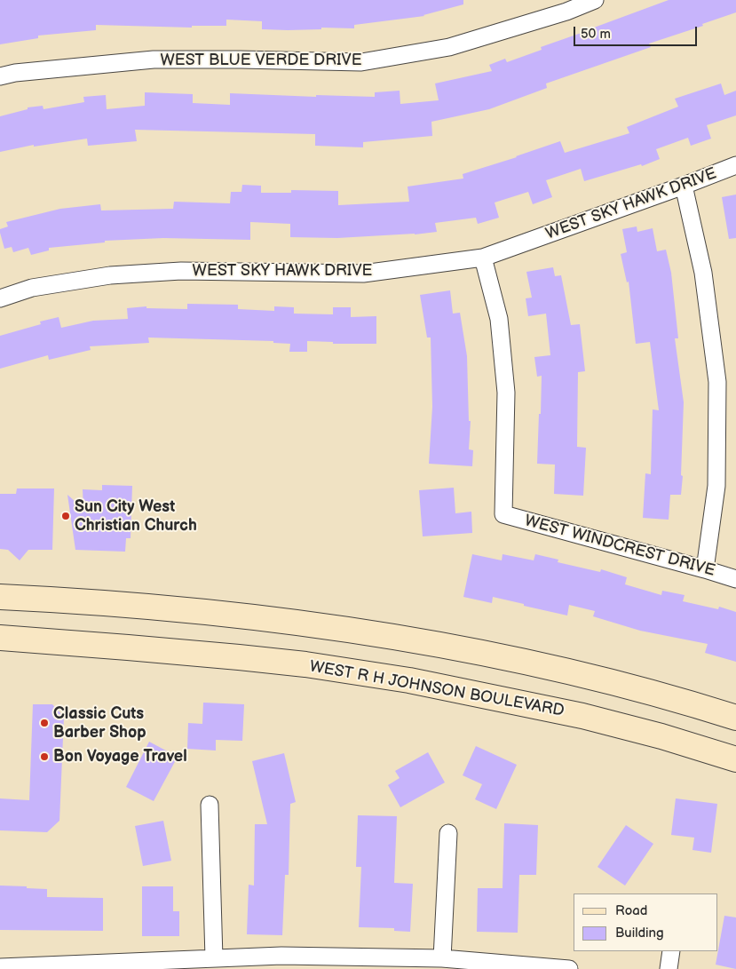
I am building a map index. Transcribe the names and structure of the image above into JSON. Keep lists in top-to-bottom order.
{
  "streets": {
    "main road": ["WEST R H JOHNSON BOULEVARD"],
    "street": ["WEST BLUE VERDE DRIVE", "WEST SKY HAWK DRIVE", "WEST WINDCREST DRIVE"]
  },
  "crossings": [
    ["WEST SKY HAWK DRIVE", "WEST WINDCREST DRIVE"]
  ],
  "places": ["Sun City West Christian Church", "Classic Cuts Barber Shop", "Bon Voyage Travel"],
  "legend": ["Road", "Building"],
  "scale_bar": "50 m"
}
